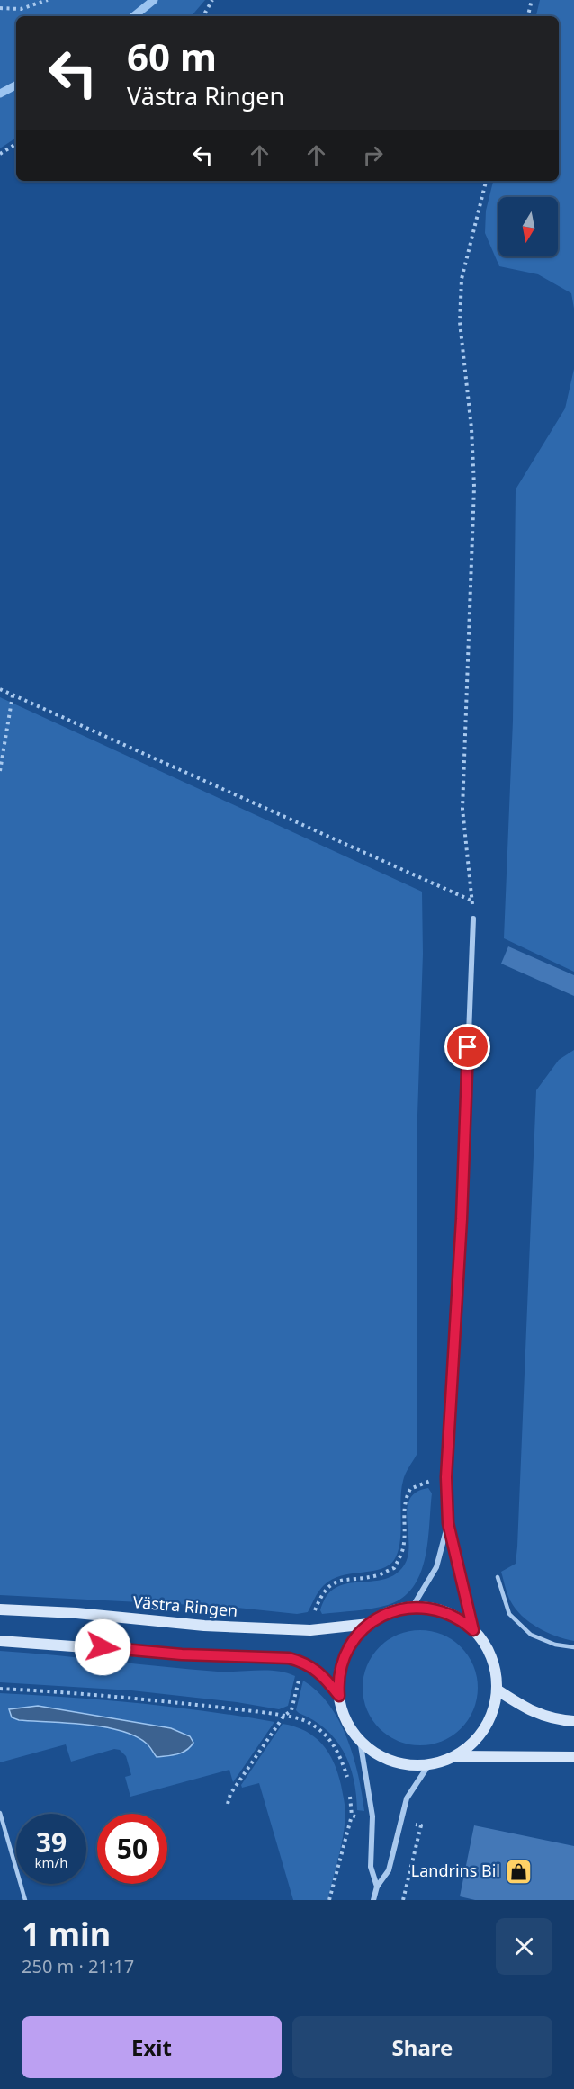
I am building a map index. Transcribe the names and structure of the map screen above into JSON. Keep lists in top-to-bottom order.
{
  "streets": {
    "main road": ["Västra Ringen"]
  },
  "places": {
    "shop": ["Landrins Bil"]
  },
  "north": "bottom",
  "page": {
    "turn": ["60 m", "Västra Ringen"],
    "speed": "39 km/h",
    "limit": "50",
    "heading": ["1 min", "250 m · 21:17"],
    "buttons": ["Exit", "Share"]
  }
}
